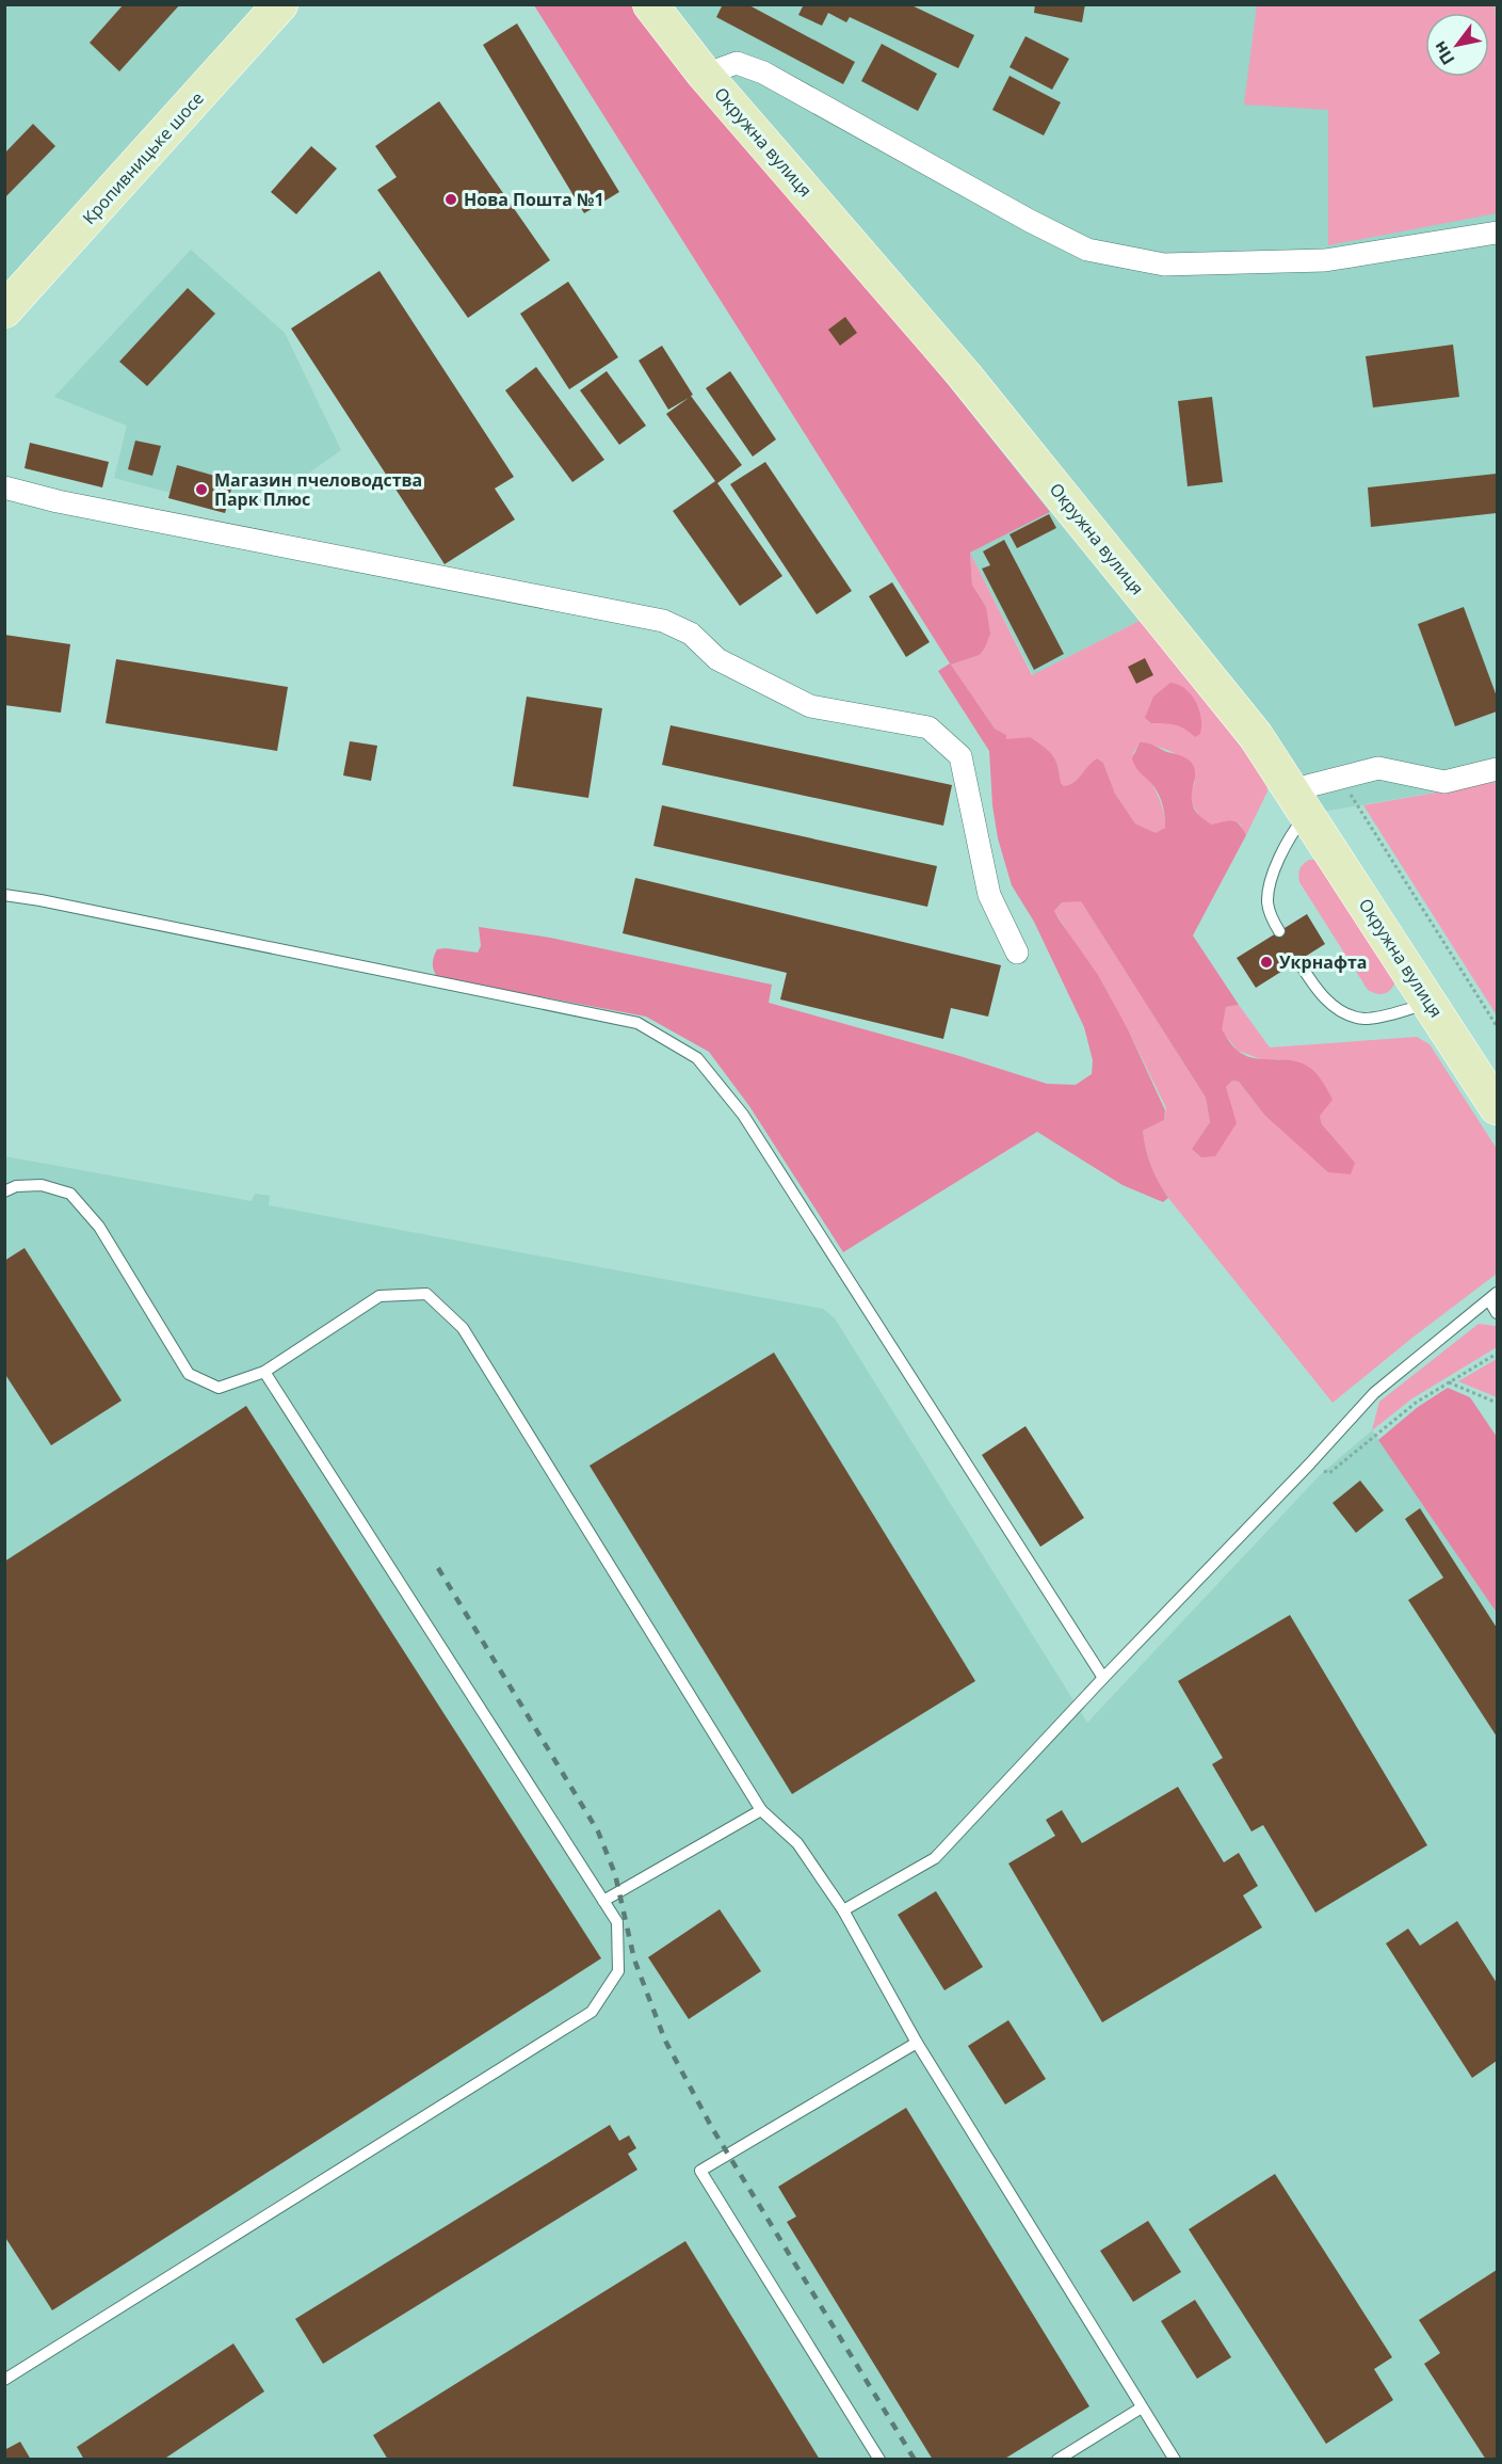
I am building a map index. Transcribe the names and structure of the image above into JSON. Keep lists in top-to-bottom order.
{
  "streets": {
    "main road": ["Окружна вулиця", "Кропивницьке шосе"]
  },
  "places": ["Нова Пошта №1", "Магазин пчеловодства Парк Плюс", "Укрнафта"],
  "north": "bottom left"
}
